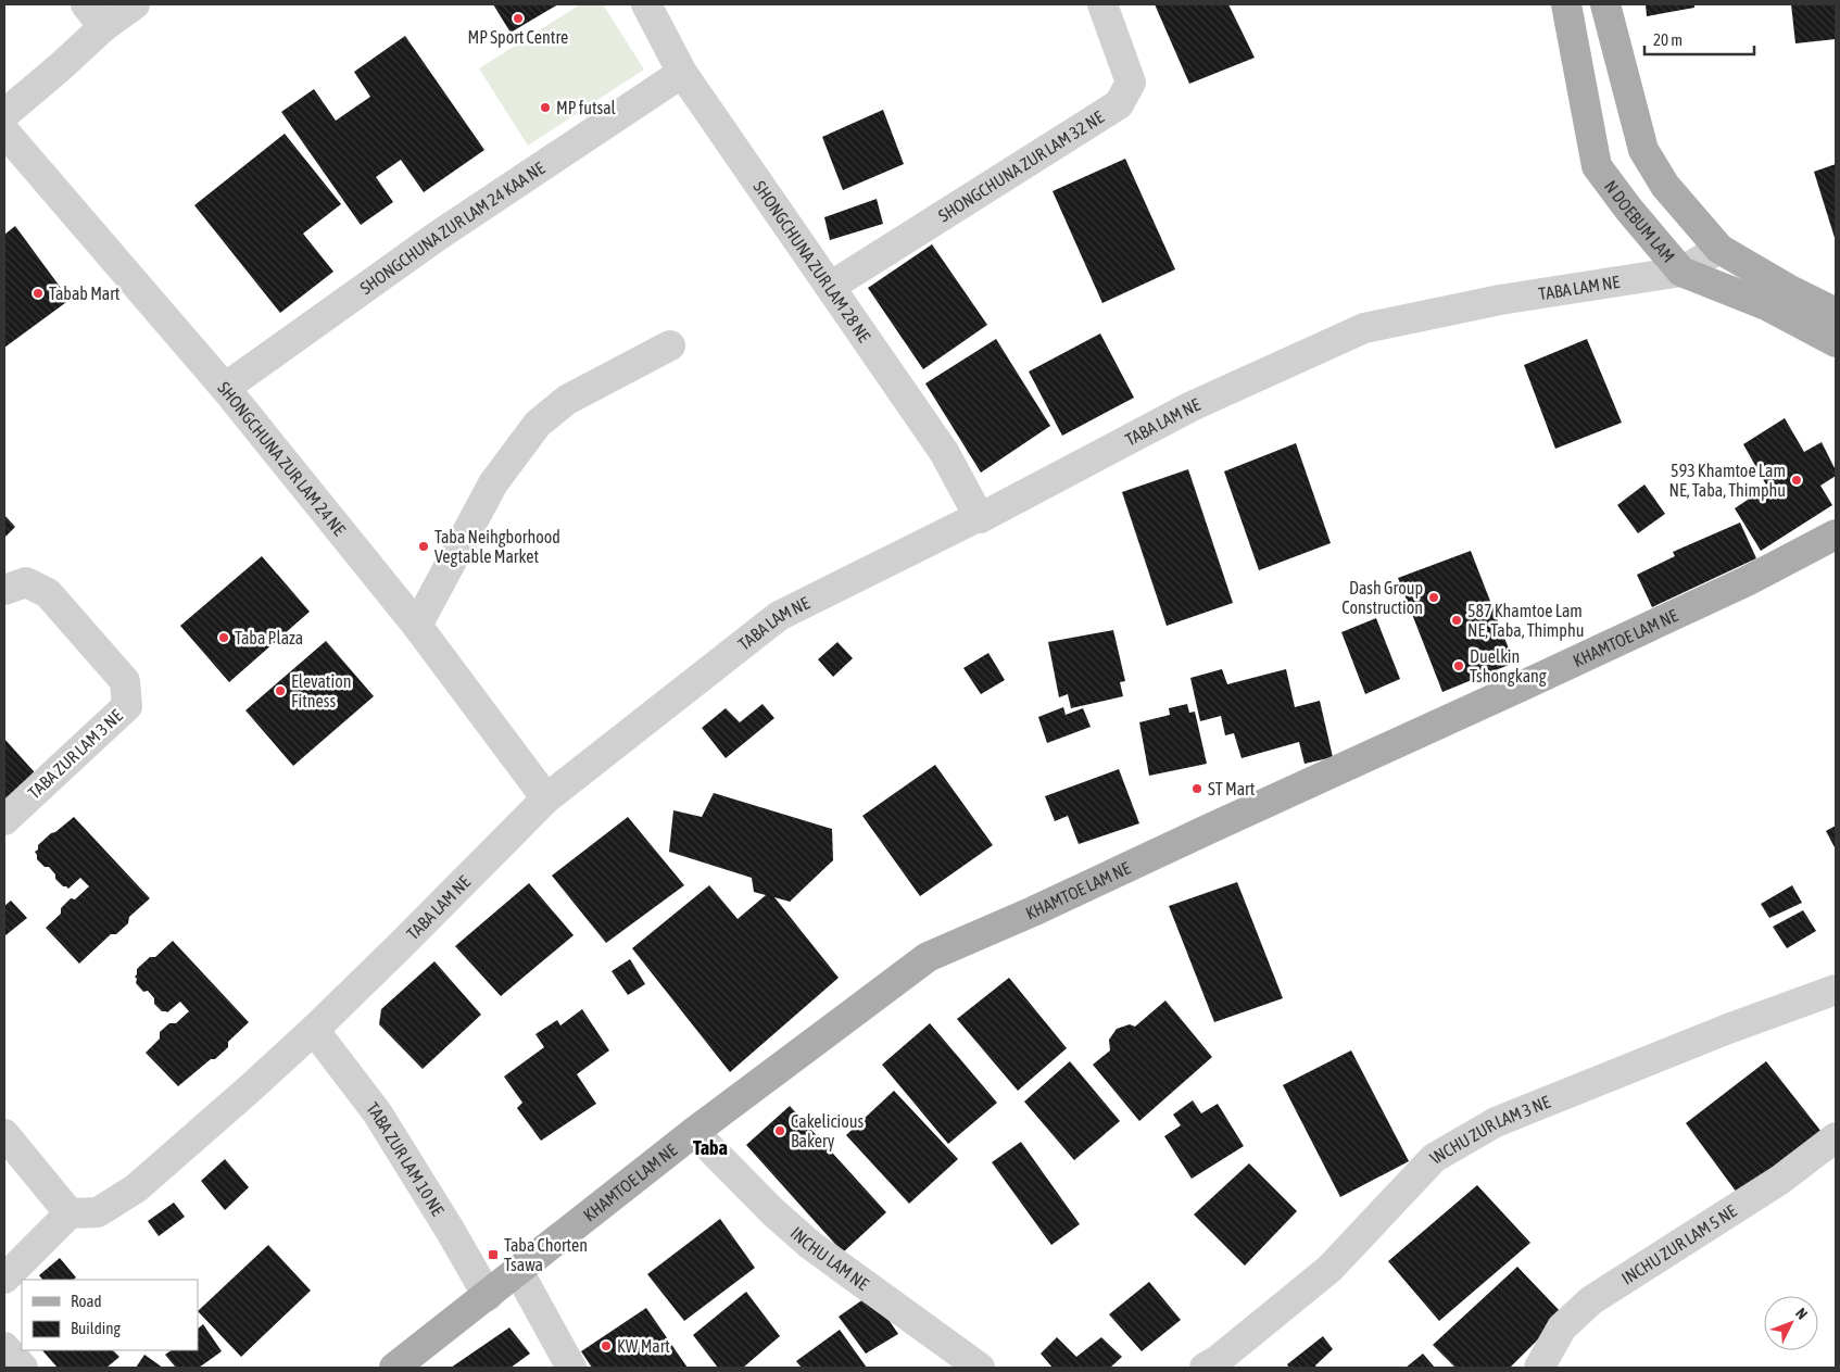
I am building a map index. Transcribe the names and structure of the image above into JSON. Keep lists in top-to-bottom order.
{
  "streets": {
    "main road": ["N DOEBUM LAM", "KHAMTOE LAM NE"],
    "street": [
      "SHONGCHUNA ZUR LAM 32 NE",
      "SHONGCHUNA ZUR LAM 24 KAA NE",
      "SHONGCHUNA ZUR LAM 28 NE",
      "TABA LAM NE",
      "SHONGCHUNA ZUR LAM 24 NE",
      "TABA ZUR LAM 3 NE",
      "INCHU ZUR LAM 3 NE",
      "TABA ZUR LAM 10 NE",
      "INCHU ZUR LAM 5 NE",
      "INCHU LAM NE"
    ]
  },
  "crossings": [
    ["SHONGCHUNA ZUR LAM 32 NE", "SHONGCHUNA ZUR LAM 28 NE"],
    ["N DOEBUM LAM", "TABA LAM NE"],
    ["SHONGCHUNA ZUR LAM 24 KAA NE", "SHONGCHUNA ZUR LAM 28 NE"],
    ["SHONGCHUNA ZUR LAM 24 KAA NE", "SHONGCHUNA ZUR LAM 24 NE"],
    ["SHONGCHUNA ZUR LAM 28 NE", "TABA LAM NE"],
    ["TABA LAM NE", "SHONGCHUNA ZUR LAM 24 NE"],
    ["TABA LAM NE", "TABA ZUR LAM 10 NE"],
    ["KHAMTOE LAM NE", "TABA ZUR LAM 10 NE"],
    ["KHAMTOE LAM NE", "INCHU LAM NE"]
  ],
  "districts": ["Taba"],
  "places": {
    "other": [
      "MP Sport Centre",
      "MP futsal",
      "Tabab Mart",
      "593 Khamtoe Lam NE, Taba, Thimphu",
      "Taba Neihgborhood Vegtable Market",
      "Dash Group Construction",
      "587 Khamtoe Lam NE, Taba, Thimphu",
      "Taba Plaza",
      "Duelkin Tshongkang",
      "Elevation Fitness",
      "ST Mart",
      "Cakelicious Bakery",
      "KW Mart"
    ],
    "transit": ["Taba Chorten Tsawa"]
  },
  "legend": ["Road", "Building"],
  "scale_bar": "20 m",
  "north": "top right"
}
